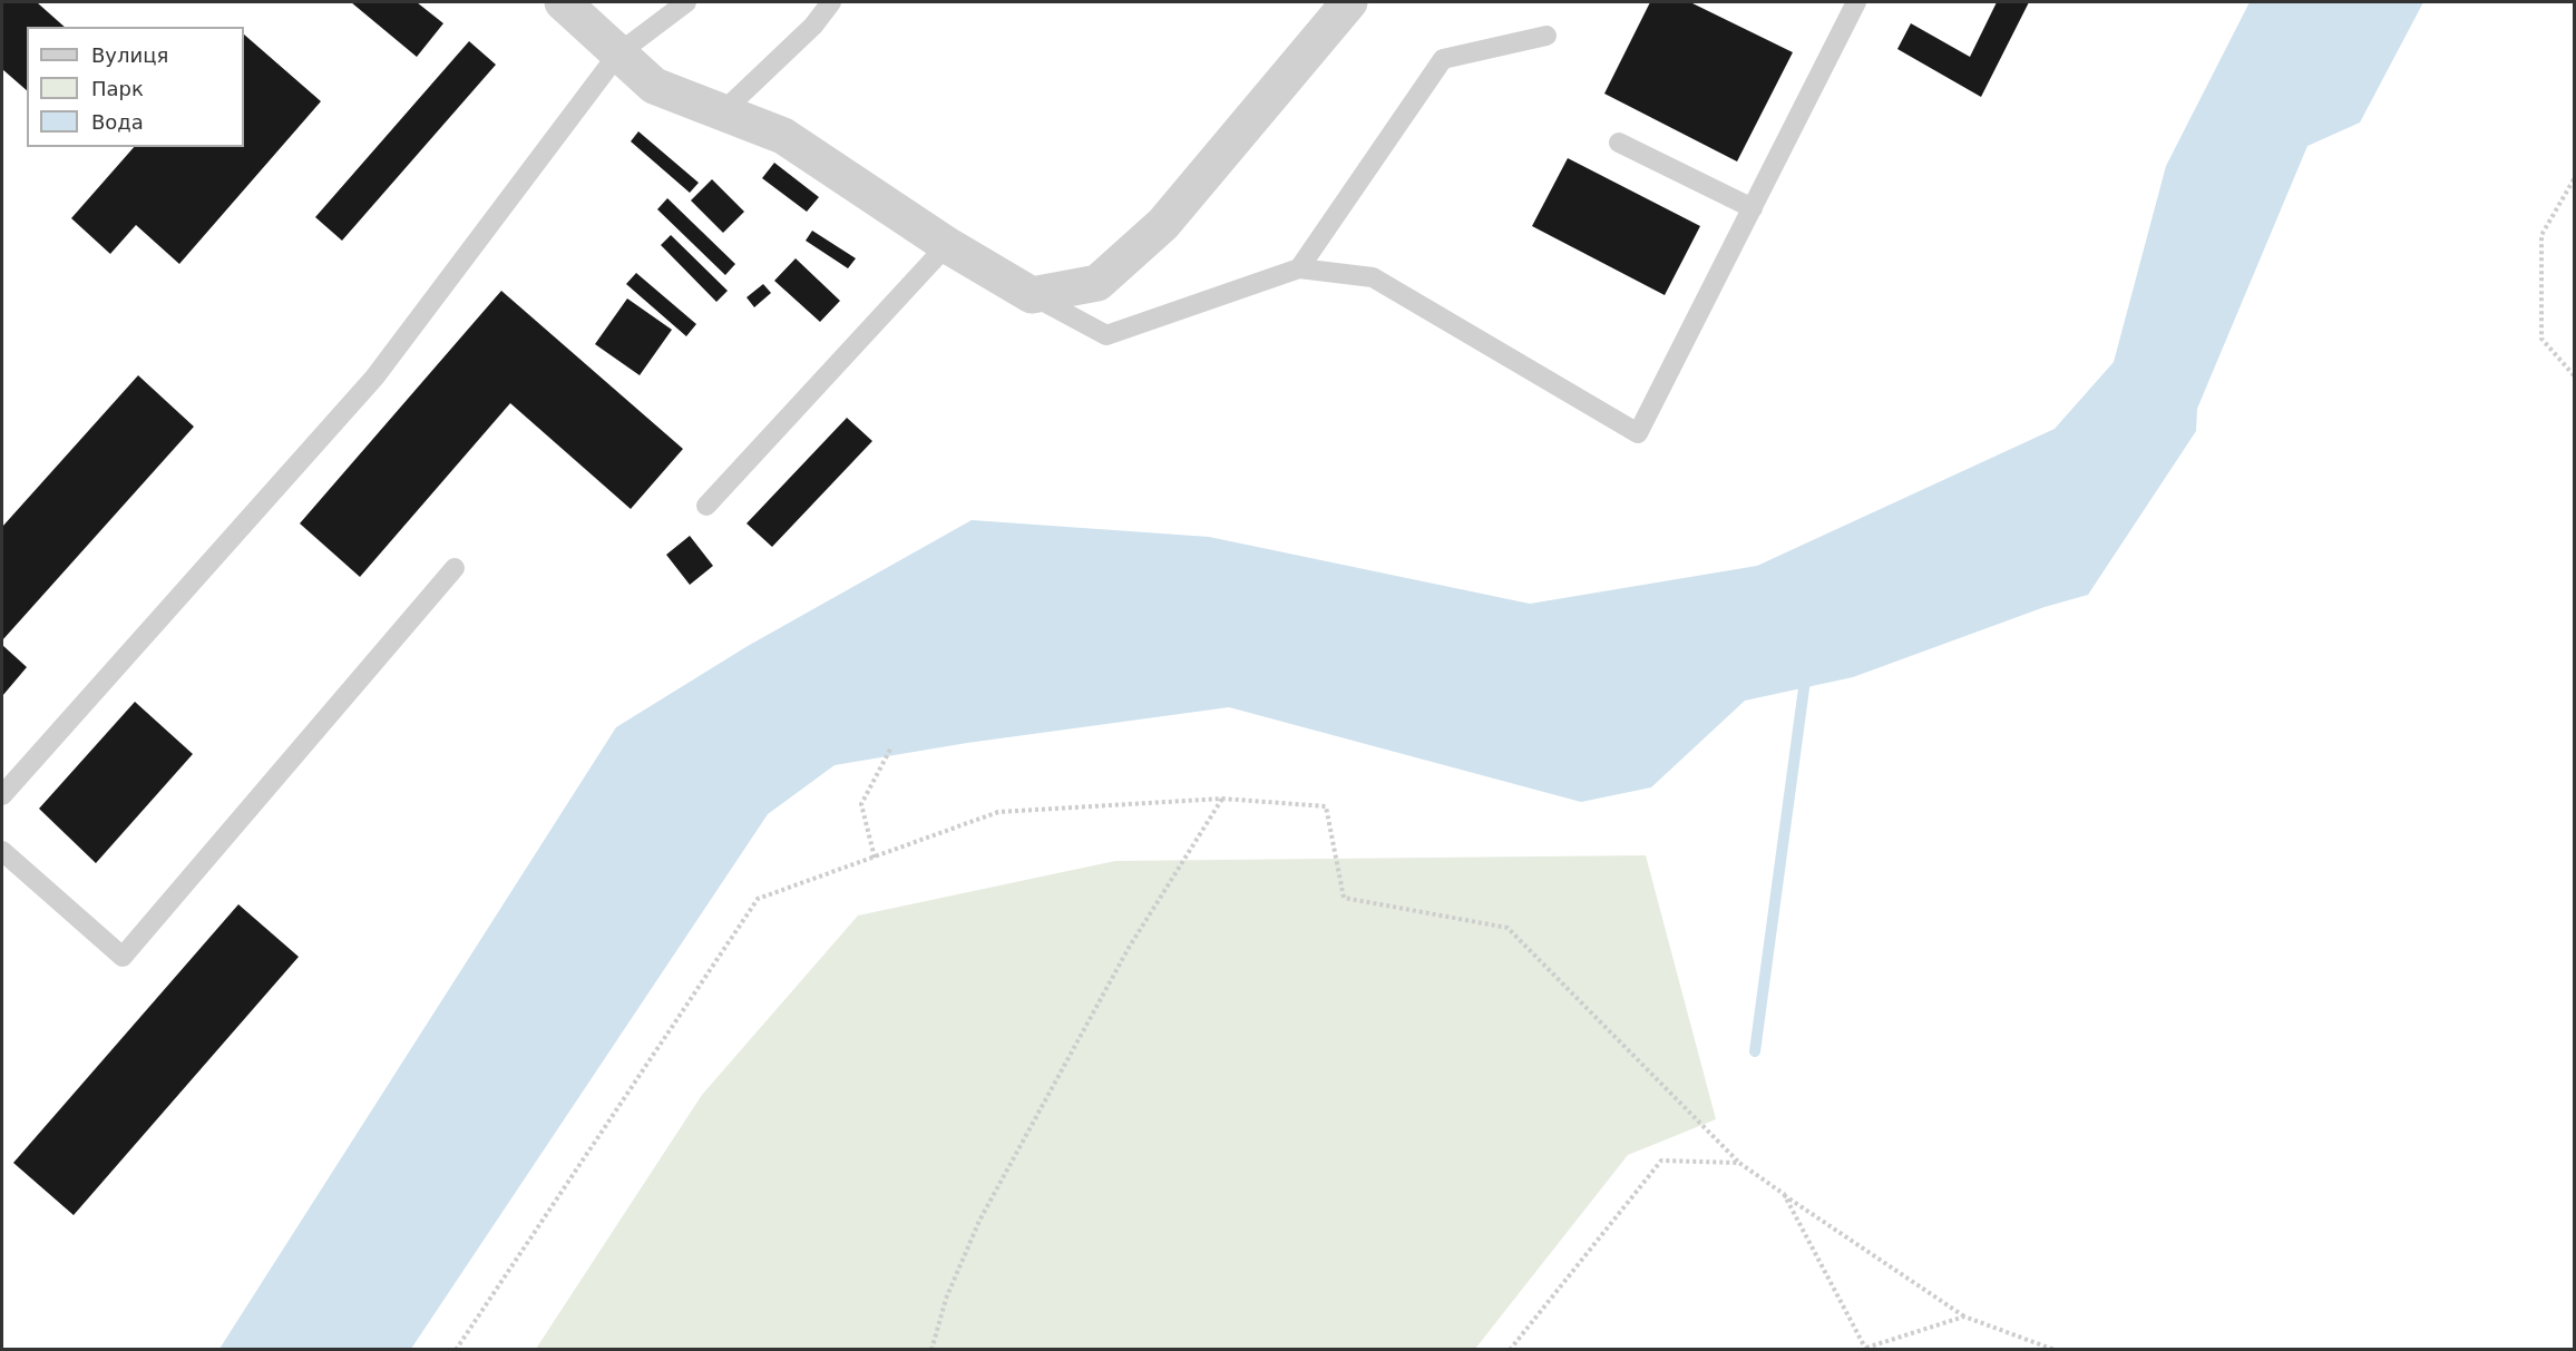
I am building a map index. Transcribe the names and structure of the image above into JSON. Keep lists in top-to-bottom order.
{
  "legend": ["Вулиця", "Парк", "Вода"]
}
